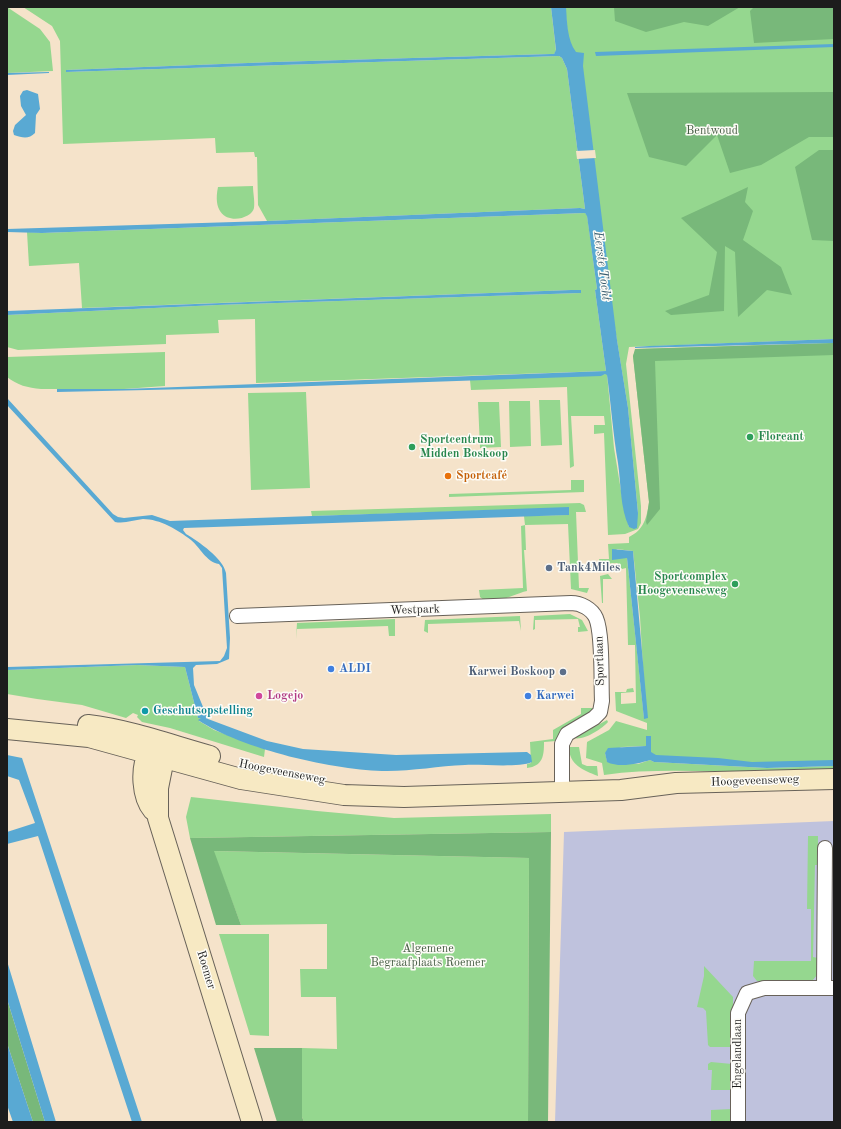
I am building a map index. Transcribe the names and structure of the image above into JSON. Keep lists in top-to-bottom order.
{
  "streets": {
    "main road": ["Hoogeveenseweg", "Roemer"],
    "street": ["Westpark", "Sportlaan", "Engelandlaan"]
  },
  "crossings": [
    ["Westpark", "Sportlaan"],
    ["Sportlaan", "Hoogeveenseweg"],
    ["Hoogeveenseweg", "Roemer"]
  ],
  "water": ["Eerste Tocht"],
  "parks": ["Bentwoud", "Algemene Begraafplaats Roemer"],
  "places": [
    "Floreant",
    "Sportcentrum Midden Boskoop",
    "Sportcafé",
    "Tank4Miles",
    "Sportcomplex Hoogeveenseweg",
    "ALDI",
    "Karwei Boskoop",
    "Logejo",
    "Karwei",
    "Geschutsopstelling"
  ]
}
